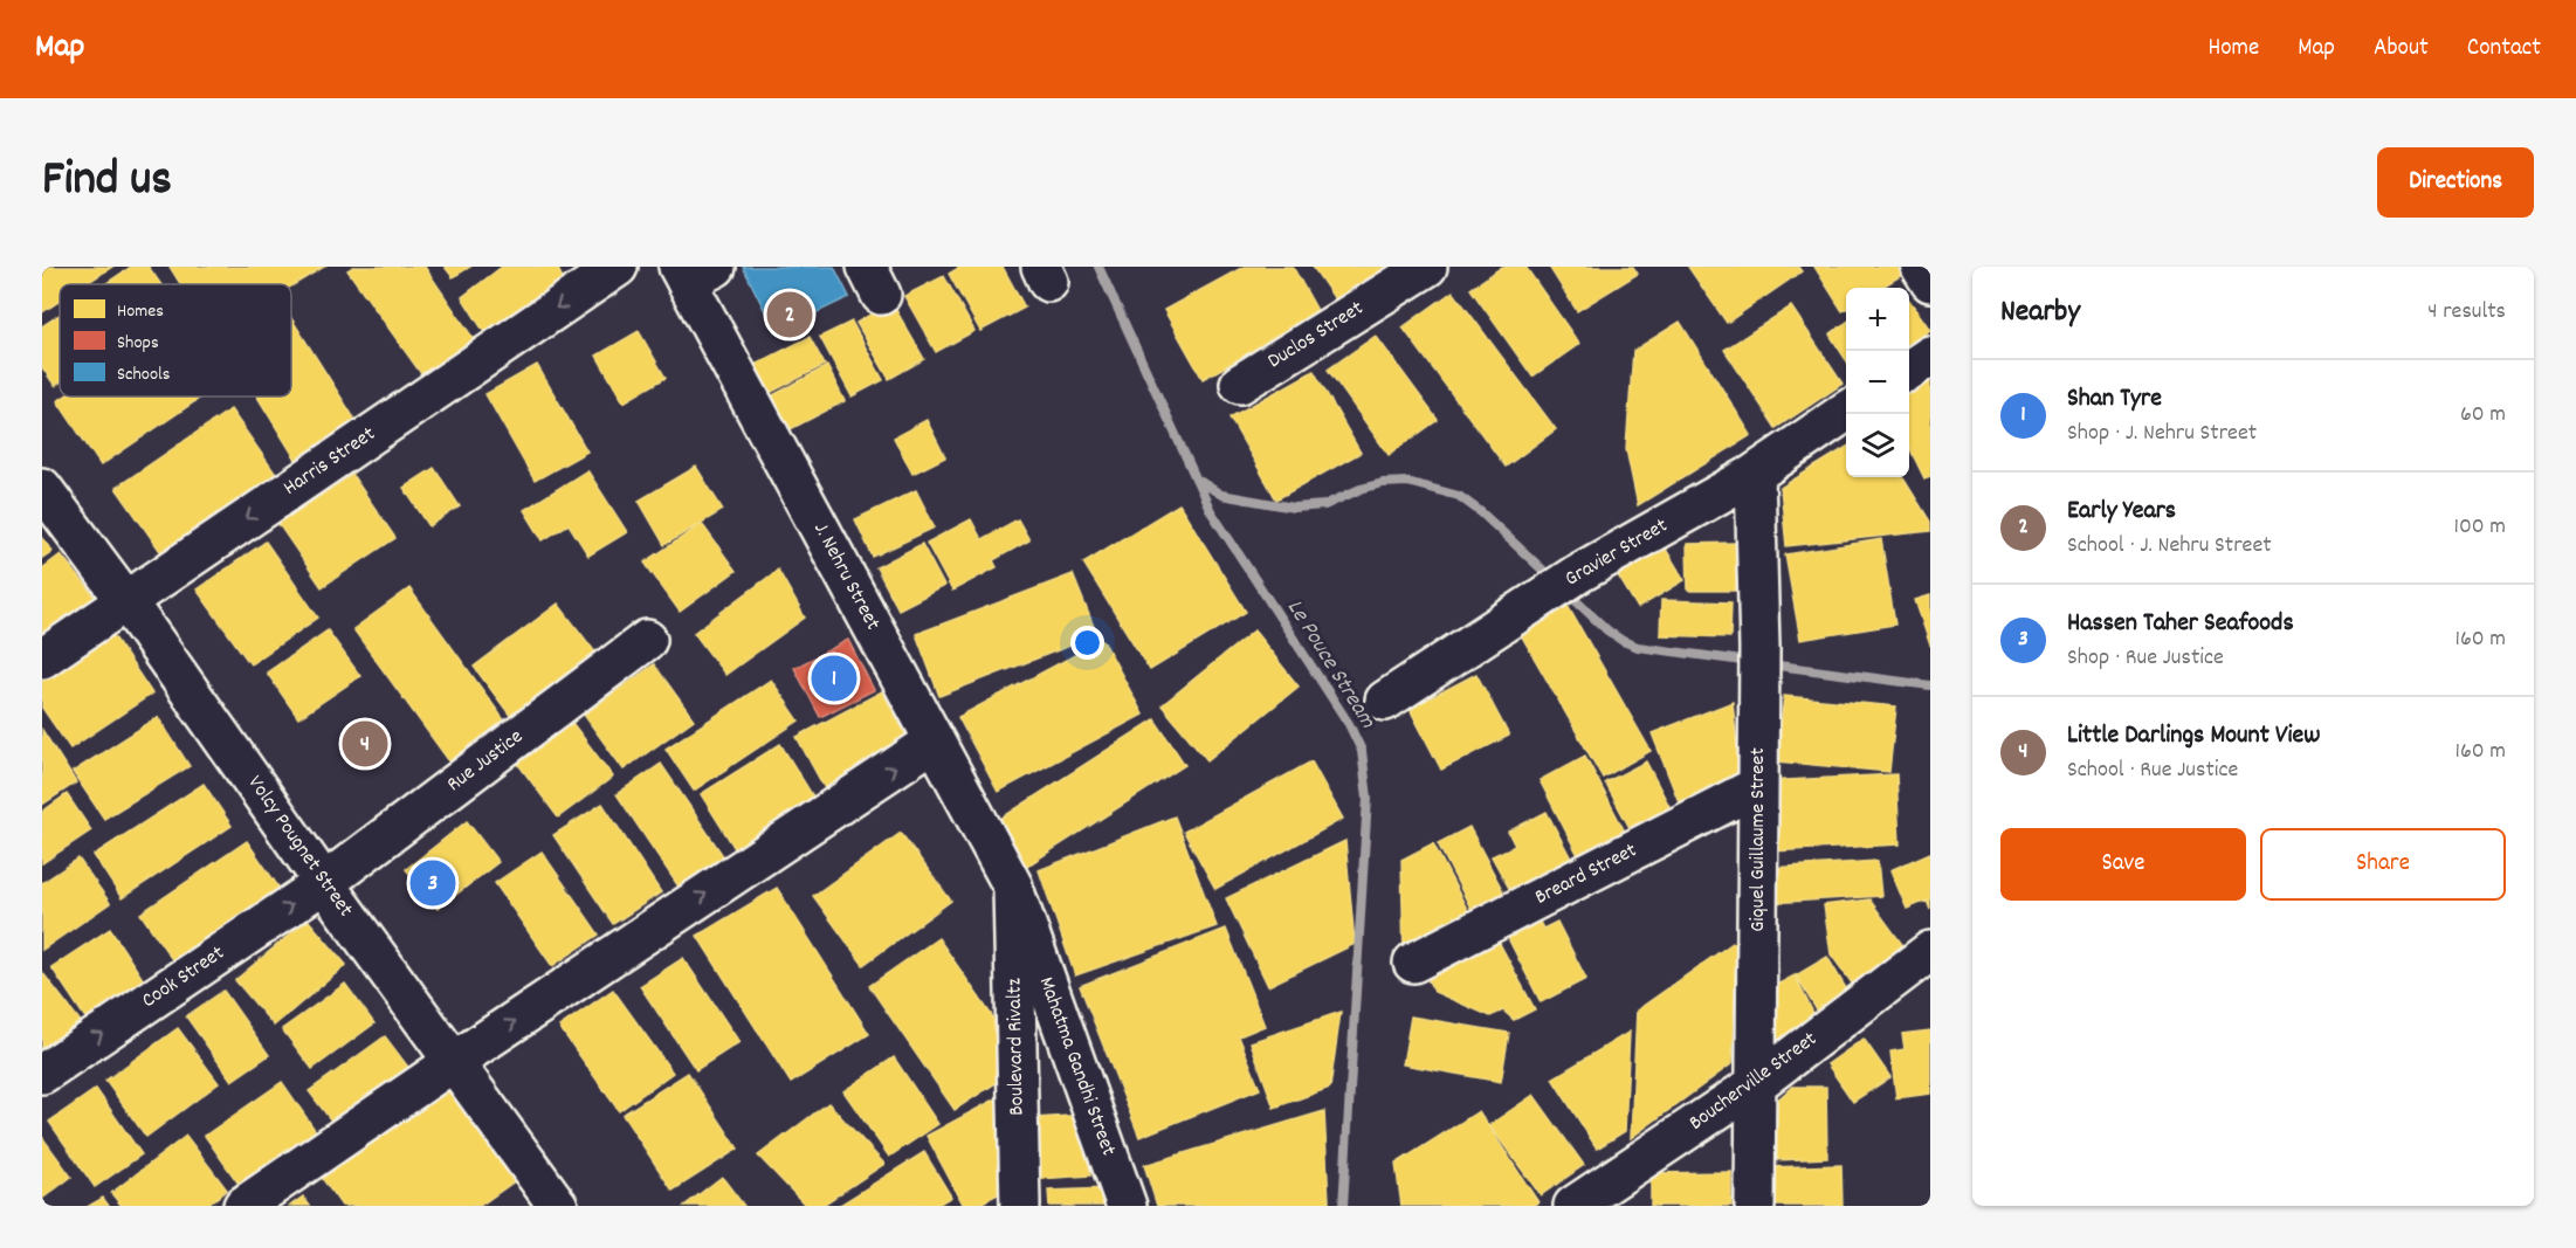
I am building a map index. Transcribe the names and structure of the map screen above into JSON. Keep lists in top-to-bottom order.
{
  "streets": {
    "street": [
      "Duclos Street",
      "Harris Street",
      "Gravier Street",
      "J. Nehru Street",
      "Rue Justice",
      "Giquel Guillaume Street",
      "Volcy Pougnet Street",
      "Breard Street",
      "Cook Street",
      "Boulevard Rivaltz",
      "Mahatma Gandhi Street",
      "Boucherville Street"
    ]
  },
  "crossings": [
    ["Harris Street", "Volcy Pougnet Street"],
    ["Gravier Street", "Giquel Guillaume Street"],
    ["J. Nehru Street", "Boulevard Rivaltz"],
    ["J. Nehru Street", "Mahatma Gandhi Street"],
    ["Rue Justice", "Volcy Pougnet Street"],
    ["Rue Justice", "Cook Street"],
    ["Giquel Guillaume Street", "Breard Street"],
    ["Giquel Guillaume Street", "Boucherville Street"],
    ["Volcy Pougnet Street", "Cook Street"],
    ["Boulevard Rivaltz", "Mahatma Gandhi Street"]
  ],
  "one_way": ["Harris Street"],
  "water": ["Le Pouce Stream"],
  "legend": ["Homes", "Shops", "Schools"],
  "page": {
    "header": "Map",
    "nav": [
      "Home",
      "Map",
      "About",
      "Contact"
    ],
    "title": "Find us",
    "buttons": [
      "Directions",
      ["Save", "Share"]
    ],
    "heading": ["Nearby", "4 results"],
    "map_buttons": ["+", "−"],
    "pins": [
      "2",
      "1",
      "4",
      "3"
    ],
    "list": [
      {
        "mark": "1",
        "name": "Shan Tyre",
        "note": "Shop · J. Nehru Street",
        "value": "60 m"
      },
      {
        "mark": "2",
        "name": "Early Years",
        "note": "School · J. Nehru Street",
        "value": "100 m"
      },
      {
        "mark": "3",
        "name": "Hassen Taher Seafoods",
        "note": "Shop · Rue Justice",
        "value": "160 m"
      },
      {
        "mark": "4",
        "name": "Little Darlings Mount View",
        "note": "School · Rue Justice",
        "value": "160 m"
      }
    ]
  }
}
